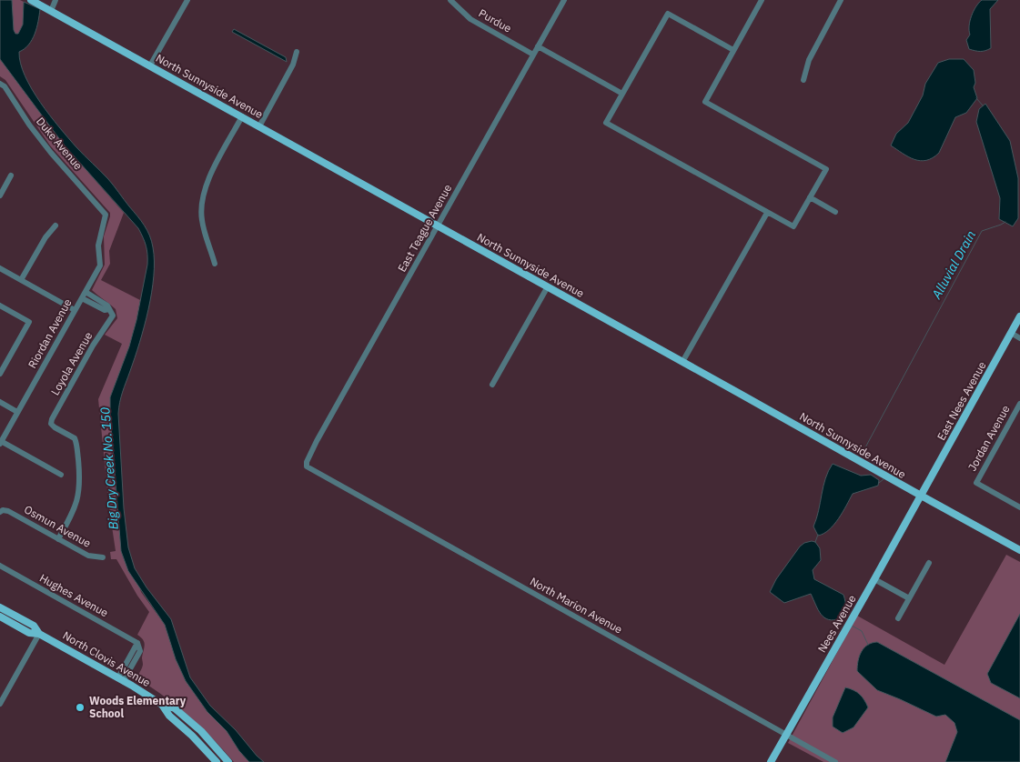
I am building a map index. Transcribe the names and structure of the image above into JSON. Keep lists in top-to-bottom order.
{
  "streets": {
    "main road": [
      "North Sunnyside Avenue",
      "East Nees Avenue",
      "Nees Avenue",
      "North Clovis Avenue"
    ],
    "street": [
      "Purdue",
      "Duke Avenue",
      "East Teague Avenue",
      "Riordan Avenue",
      "Loyola Avenue",
      "Jordan Avenue",
      "Osmun Avenue",
      "Hughes Avenue",
      "North Marion Avenue"
    ]
  },
  "crossings": [
    ["Purdue", "East Teague Avenue"],
    ["North Sunnyside Avenue", "East Teague Avenue"],
    ["North Sunnyside Avenue", "East Nees Avenue"],
    ["North Sunnyside Avenue", "Nees Avenue"],
    ["Duke Avenue", "Riordan Avenue"],
    ["East Teague Avenue", "North Marion Avenue"],
    ["Loyola Avenue", "Osmun Avenue"],
    ["East Nees Avenue", "Nees Avenue"],
    ["Hughes Avenue", "North Clovis Avenue"],
    ["North Marion Avenue", "Nees Avenue"]
  ],
  "water": ["Alluvial Drain", "Big Dry Creek No. 150"],
  "places": ["Woods Elementary School"]
}
